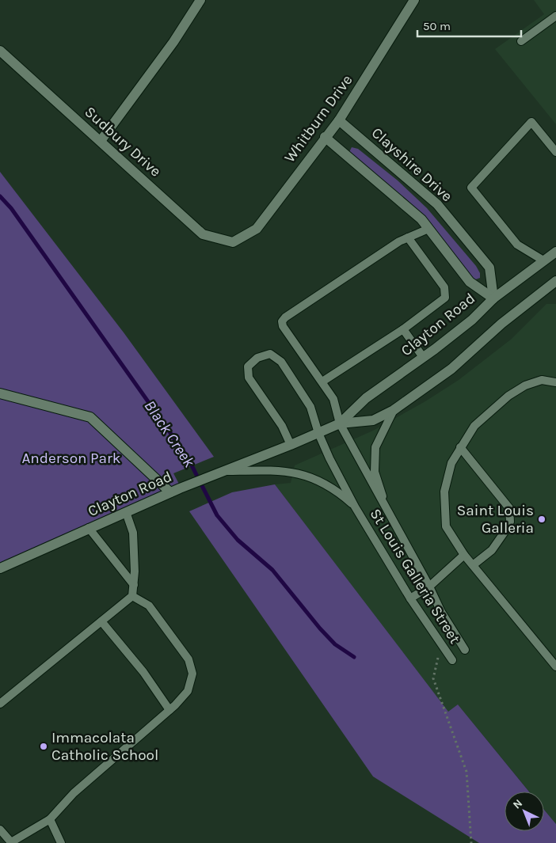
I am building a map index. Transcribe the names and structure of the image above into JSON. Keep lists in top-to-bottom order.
{
  "streets": {
    "street": [
      "Whitburn Drive",
      "Sudbury Drive",
      "Clayshire Drive",
      "Clayton Road"
    ],
    "lane": ["St Louis Galleria Street"]
  },
  "crossings": [
    ["Whitburn Drive", "Sudbury Drive"],
    ["Whitburn Drive", "Clayshire Drive"],
    ["Clayshire Drive", "Clayton Road"],
    ["Clayton Road", "St Louis Galleria Street"]
  ],
  "water": ["Black Creek"],
  "parks": ["Anderson Park"],
  "places": ["Saint Louis Galleria", "Immacolata Catholic School"],
  "scale_bar": "50 m",
  "north": "top left"
}
